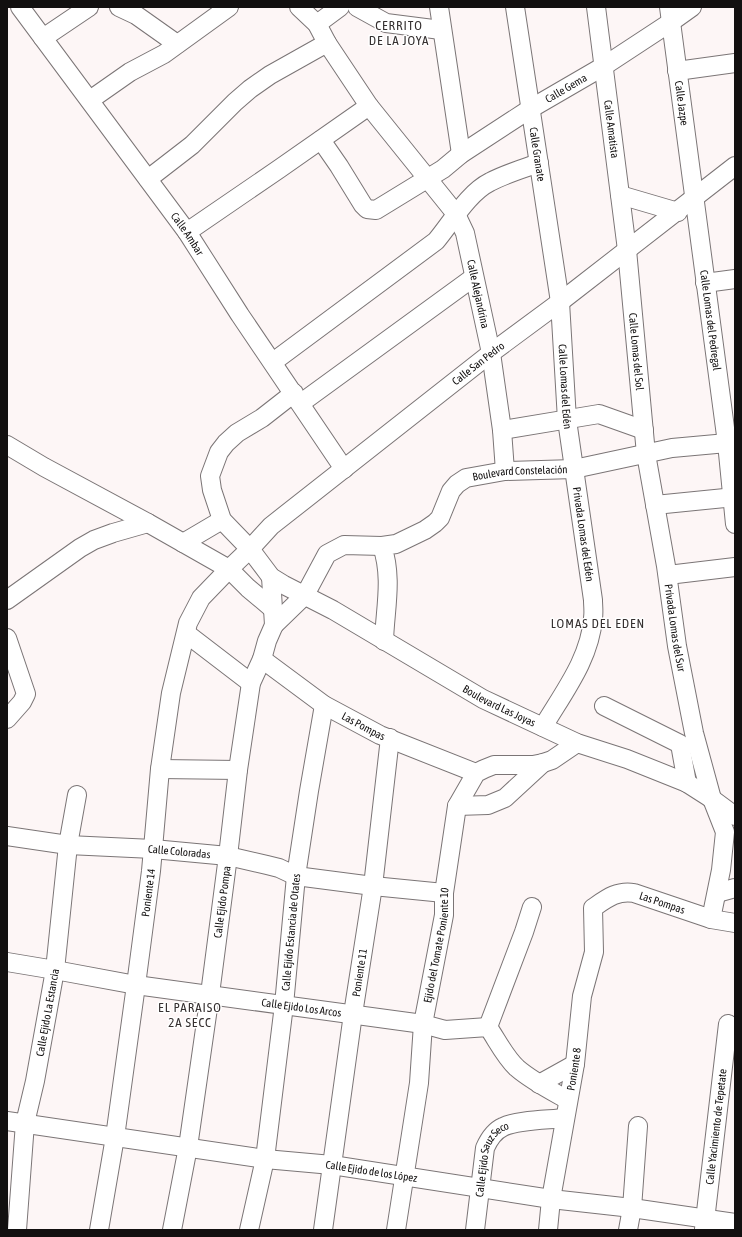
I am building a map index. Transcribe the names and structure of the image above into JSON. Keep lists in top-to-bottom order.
{
  "streets": {
    "street": [
      "Calle Gema",
      "Calle Jazpe",
      "Calle Amatista",
      "Calle Granate",
      "Calle Ambar",
      "Calle Alejandrina",
      "Calle Lomas del Pedregal",
      "Calle Lomas del Sol",
      "Calle San Pedro",
      "Calle Lomas del Edén",
      "Boulevard Constelación",
      "Privada Lomas del Edén",
      "Privada Lomas del Sur",
      "Boulevard Las Joyas",
      "Las Pompas",
      "Calle Coloradas",
      "Poniente 14",
      "Calle Ejido Pompa",
      "Calle Ejido Estancia de Otates",
      "Ejido del Tomate Poniente 10",
      "Poniente 11",
      "Calle Ejido Los Arcos",
      "Calle Ejido La Estancia",
      "Poniente 8",
      "Calle Yacimiento de Tepetate",
      "Calle Ejido Sauz Seco",
      "Calle Ejido de los López"
    ]
  },
  "crossings": [
    ["Calle Gema", "Calle Jazpe"],
    ["Calle Gema", "Calle Amatista"],
    ["Calle Gema", "Calle Granate"],
    ["Calle Gema", "Calle Alejandrina"],
    ["Calle Jazpe", "Calle Lomas del Pedregal"],
    ["Calle Jazpe", "Calle San Pedro"],
    ["Calle Amatista", "Calle Lomas del Sol"],
    ["Calle Amatista", "Calle San Pedro"],
    ["Calle Granate", "Calle San Pedro"],
    ["Calle Granate", "Calle Lomas del Edén"],
    ["Calle Ambar", "Calle San Pedro"],
    ["Calle Alejandrina", "Calle San Pedro"],
    ["Calle Alejandrina", "Boulevard Constelación"],
    ["Calle Lomas del Pedregal", "Calle San Pedro"],
    ["Calle Lomas del Pedregal", "Boulevard Constelación"],
    ["Calle Lomas del Sol", "Calle San Pedro"],
    ["Calle Lomas del Sol", "Boulevard Constelación"],
    ["Calle Lomas del Sol", "Privada Lomas del Sur"],
    ["Calle San Pedro", "Calle Lomas del Edén"],
    ["Calle San Pedro", "Poniente 14"],
    ["Calle Lomas del Edén", "Boulevard Constelación"],
    ["Calle Lomas del Edén", "Privada Lomas del Edén"],
    ["Boulevard Constelación", "Privada Lomas del Edén"],
    ["Boulevard Constelación", "Privada Lomas del Sur"],
    ["Boulevard Constelación", "Boulevard Las Joyas"],
    ["Boulevard Constelación", "Calle Ejido Pompa"],
    ["Privada Lomas del Edén", "Boulevard Las Joyas"],
    ["Privada Lomas del Sur", "Boulevard Las Joyas"],
    ["Privada Lomas del Sur", "Las Pompas"],
    ["Boulevard Las Joyas", "Calle Ejido Pompa"],
    ["Las Pompas", "Calle Ejido Pompa"],
    ["Las Pompas", "Calle Ejido Estancia de Otates"],
    ["Las Pompas", "Ejido del Tomate Poniente 10"],
    ["Las Pompas", "Poniente 11"],
    ["Las Pompas", "Poniente 8"],
    ["Calle Coloradas", "Poniente 14"],
    ["Calle Coloradas", "Calle Ejido Pompa"],
    ["Calle Coloradas", "Calle Ejido Estancia de Otates"],
    ["Calle Coloradas", "Ejido del Tomate Poniente 10"],
    ["Calle Coloradas", "Poniente 11"],
    ["Calle Coloradas", "Calle Ejido La Estancia"],
    ["Poniente 14", "Calle Ejido Los Arcos"],
    ["Poniente 14", "Calle Ejido de los López"],
    ["Calle Ejido Pompa", "Calle Ejido Los Arcos"],
    ["Calle Ejido Pompa", "Calle Ejido de los López"],
    ["Calle Ejido Estancia de Otates", "Calle Ejido Los Arcos"],
    ["Calle Ejido Estancia de Otates", "Calle Ejido de los López"],
    ["Ejido del Tomate Poniente 10", "Calle Ejido Los Arcos"],
    ["Ejido del Tomate Poniente 10", "Calle Ejido de los López"],
    ["Poniente 11", "Calle Ejido Los Arcos"],
    ["Poniente 11", "Calle Ejido de los López"],
    ["Calle Ejido Los Arcos", "Calle Ejido La Estancia"],
    ["Calle Ejido La Estancia", "Calle Ejido de los López"],
    ["Poniente 8", "Calle Ejido Sauz Seco"],
    ["Poniente 8", "Calle Ejido de los López"],
    ["Calle Yacimiento de Tepetate", "Calle Ejido de los López"],
    ["Calle Ejido Sauz Seco", "Calle Ejido de los López"]
  ],
  "districts": ["CERRITO DE LA JOYA", "LOMAS DEL EDEN", "EL PARAISO 2A SECC"]
}
